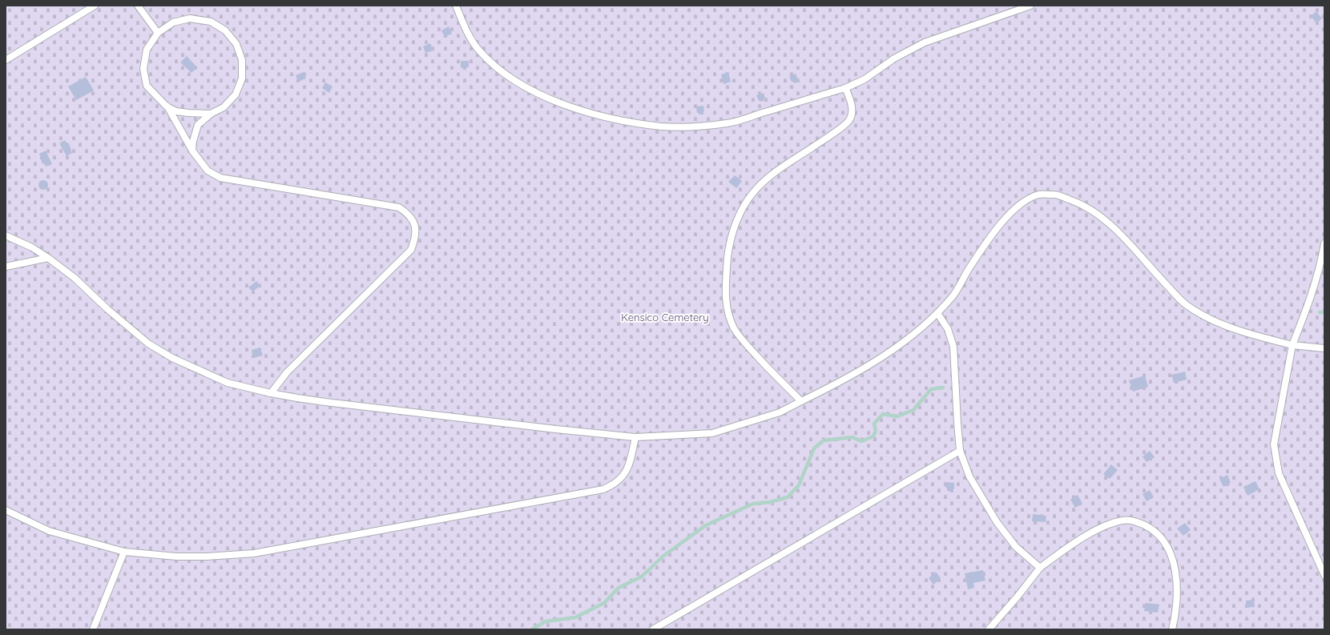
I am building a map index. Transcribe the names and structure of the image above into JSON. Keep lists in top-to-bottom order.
{
  "parks": ["Kensico Cemetery"]
}
